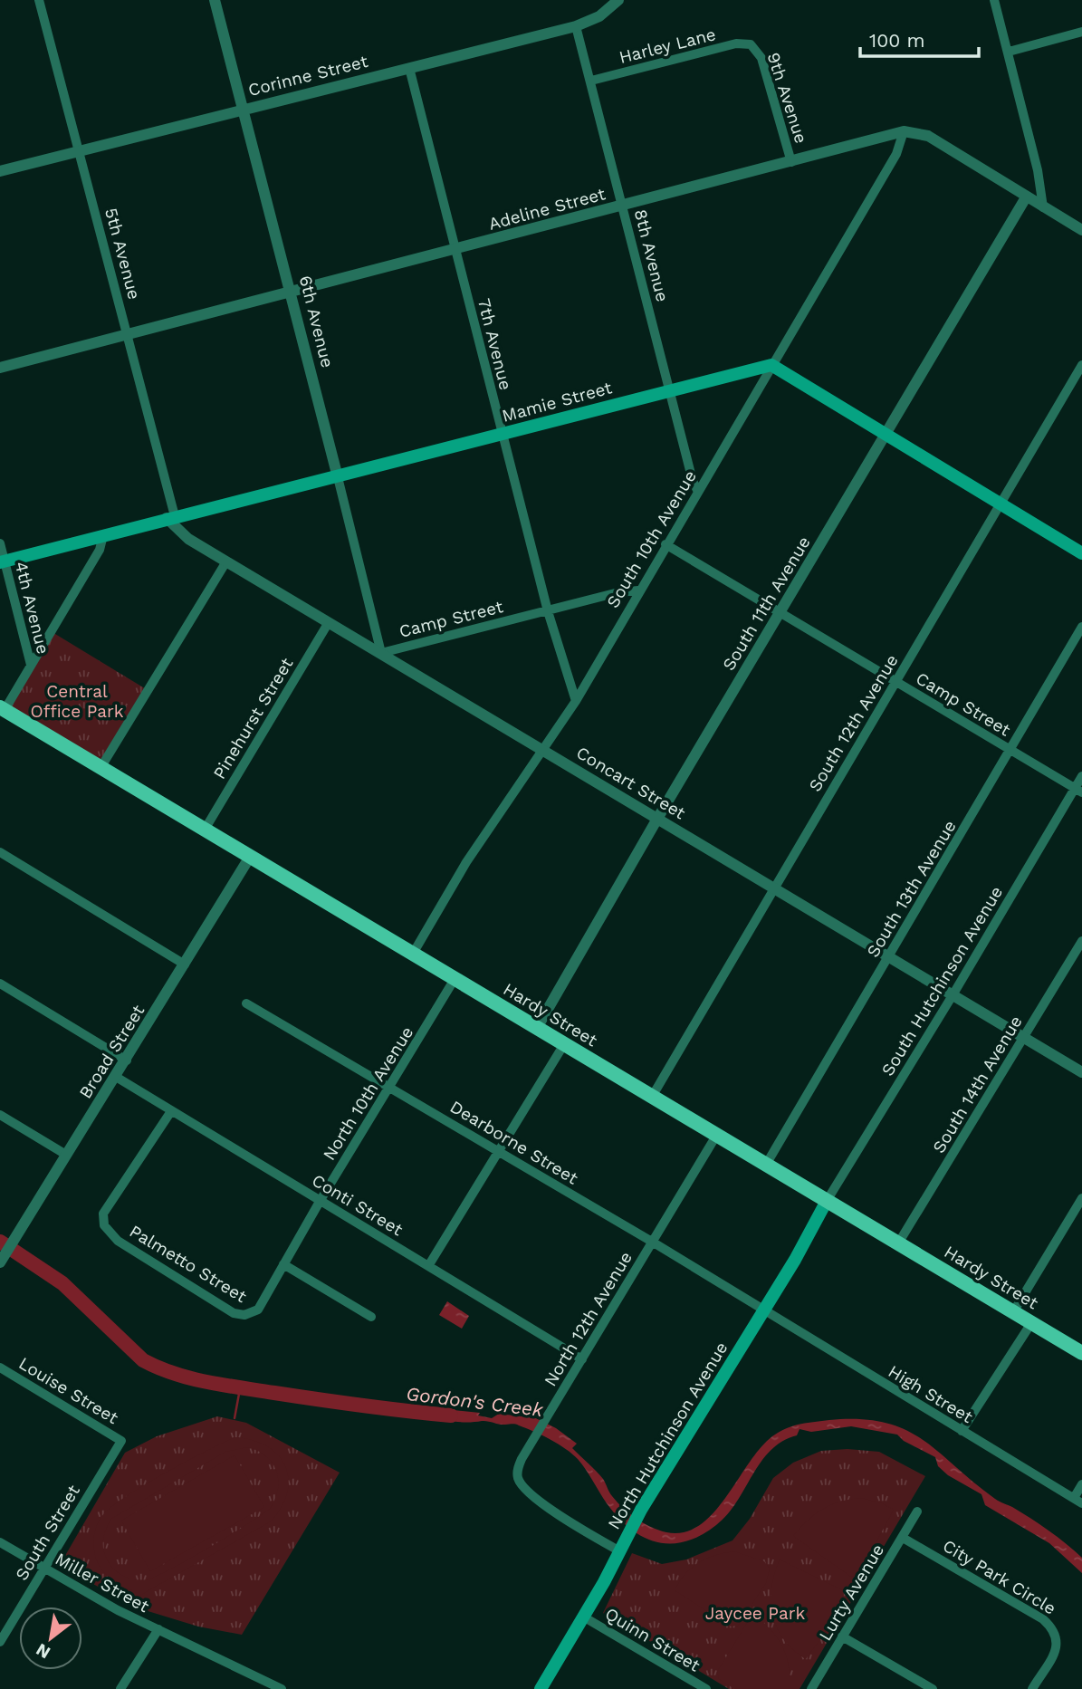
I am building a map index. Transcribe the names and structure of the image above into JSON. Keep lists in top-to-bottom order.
{
  "streets": {
    "main road": ["Mamie Street", "Hardy Street", "North Hutchinson Avenue"],
    "street": [
      "Harley Lane",
      "Corinne Street",
      "9th Avenue",
      "Adeline Street",
      "5th Avenue",
      "8th Avenue",
      "6th Avenue",
      "7th Avenue",
      "South 10th Avenue",
      "South 11th Avenue",
      "4th Avenue",
      "Camp Street",
      "Pinehurst Street",
      "South 12th Avenue",
      "Concart Street",
      "South 13th Avenue",
      "South Hutchinson Avenue",
      "Broad Street",
      "South 14th Avenue",
      "North 10th Avenue",
      "Dearborne Street",
      "Conti Street",
      "Palmetto Street",
      "North 12th Avenue",
      "Louise Street",
      "High Street",
      "South Street",
      "City Park Circle",
      "Miller Street",
      "Lurty Avenue",
      "Quinn Street"
    ]
  },
  "crossings": [
    ["Harley Lane", "9th Avenue"],
    ["Harley Lane", "8th Avenue"],
    ["Corinne Street", "5th Avenue"],
    ["Corinne Street", "8th Avenue"],
    ["Corinne Street", "6th Avenue"],
    ["Corinne Street", "7th Avenue"],
    ["9th Avenue", "Adeline Street"],
    ["Adeline Street", "5th Avenue"],
    ["Adeline Street", "8th Avenue"],
    ["Adeline Street", "6th Avenue"],
    ["Adeline Street", "7th Avenue"],
    ["Adeline Street", "South 10th Avenue"],
    ["5th Avenue", "Mamie Street"],
    ["5th Avenue", "Concart Street"],
    ["8th Avenue", "Mamie Street"],
    ["8th Avenue", "South 10th Avenue"],
    ["6th Avenue", "Mamie Street"],
    ["6th Avenue", "Camp Street"],
    ["6th Avenue", "Concart Street"],
    ["7th Avenue", "Mamie Street"],
    ["7th Avenue", "South 10th Avenue"],
    ["7th Avenue", "Camp Street"],
    ["Mamie Street", "South 10th Avenue"],
    ["Mamie Street", "4th Avenue"],
    ["Mamie Street", "Concart Street"],
    ["South 10th Avenue", "Camp Street"],
    ["South 10th Avenue", "Concart Street"],
    ["South 10th Avenue", "Hardy Street"],
    ["South 11th Avenue", "Camp Street"],
    ["South 11th Avenue", "Concart Street"],
    ["South 11th Avenue", "Hardy Street"],
    ["4th Avenue", "Hardy Street"],
    ["Camp Street", "South 12th Avenue"],
    ["Camp Street", "Concart Street"],
    ["Camp Street", "South 13th Avenue"],
    ["Camp Street", "South Hutchinson Avenue"],
    ["Pinehurst Street", "Concart Street"],
    ["Pinehurst Street", "Hardy Street"],
    ["South 12th Avenue", "Concart Street"],
    ["South 12th Avenue", "Hardy Street"],
    ["Concart Street", "South 13th Avenue"],
    ["Concart Street", "South Hutchinson Avenue"],
    ["Concart Street", "South 14th Avenue"],
    ["South 13th Avenue", "Hardy Street"],
    ["South Hutchinson Avenue", "Hardy Street"],
    ["South Hutchinson Avenue", "North Hutchinson Avenue"],
    ["Hardy Street", "Broad Street"],
    ["Hardy Street", "South 14th Avenue"],
    ["Hardy Street", "North 10th Avenue"],
    ["Hardy Street", "North 12th Avenue"],
    ["Hardy Street", "North Hutchinson Avenue"],
    ["Broad Street", "Conti Street"],
    ["North 10th Avenue", "Dearborne Street"],
    ["North 10th Avenue", "Conti Street"],
    ["North 10th Avenue", "Palmetto Street"],
    ["Dearborne Street", "North 12th Avenue"],
    ["Dearborne Street", "High Street"],
    ["Dearborne Street", "North Hutchinson Avenue"],
    ["Conti Street", "Palmetto Street"],
    ["Conti Street", "North 12th Avenue"],
    ["North 12th Avenue", "North Hutchinson Avenue"],
    ["Louise Street", "South Street"],
    ["High Street", "North Hutchinson Avenue"],
    ["North Hutchinson Avenue", "Quinn Street"],
    ["South Street", "Miller Street"],
    ["City Park Circle", "Lurty Avenue"]
  ],
  "water": ["Gordon's Creek"],
  "parks": ["Central Office Park", "Jaycee Park"],
  "scale_bar": "100 m",
  "north": "bottom left"
}
